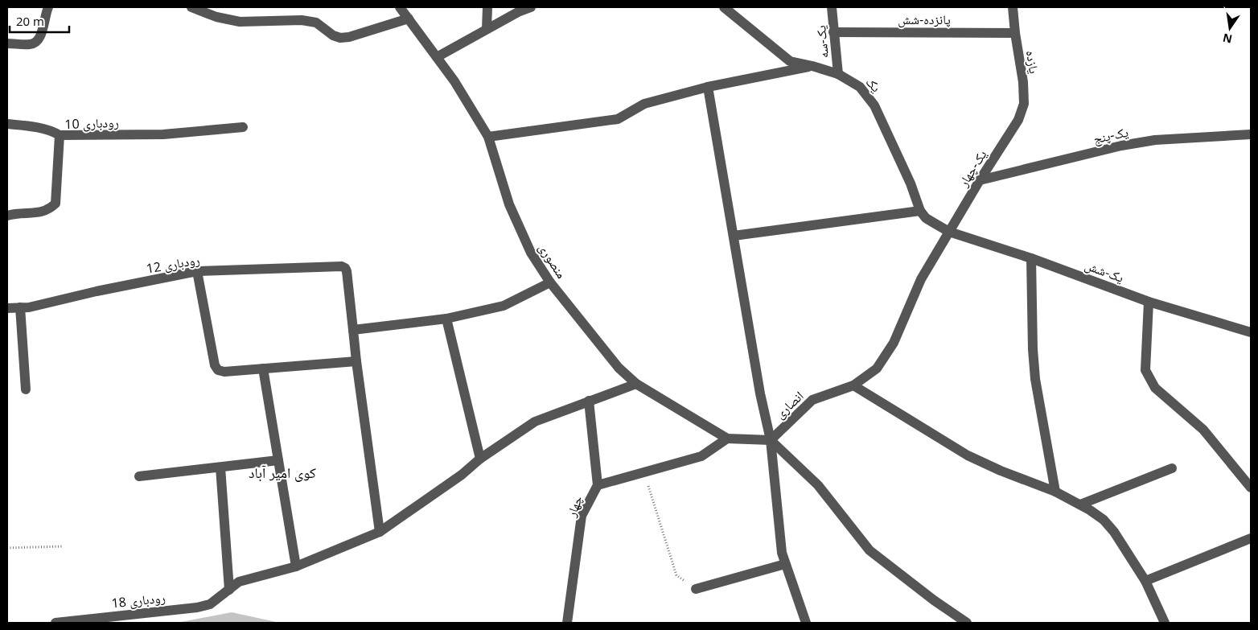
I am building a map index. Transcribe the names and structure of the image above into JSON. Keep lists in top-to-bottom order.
{
  "streets": {
    "street": [
      "پانزده-شش",
      "یک-سه",
      "یازده",
      "یک",
      "رودباری 10",
      "یک-پنج",
      "یک-چهار",
      "منصوری",
      "رودباری 12",
      "یک-شش",
      "انصاری",
      "چهار",
      "رودباری 18"
    ]
  },
  "crossings": [
    ["پانزده-شش", "یک-سه"],
    ["پانزده-شش", "یازده"],
    ["یک-سه", "یک"],
    ["یازده", "یک-چهار"],
    ["یک-پنج", "یک-چهار"],
    ["یک-چهار", "یک-شش"],
    ["یک-چهار", "انصاری"],
    ["منصوری", "انصاری"],
    ["منصوری", "رودباری 18"],
    ["یک-شش", "انصاری"],
    ["چهار", "رودباری 18"]
  ],
  "districts": ["کوی امیر آباد"],
  "scale_bar": "20 m",
  "north": "bottom"
}
